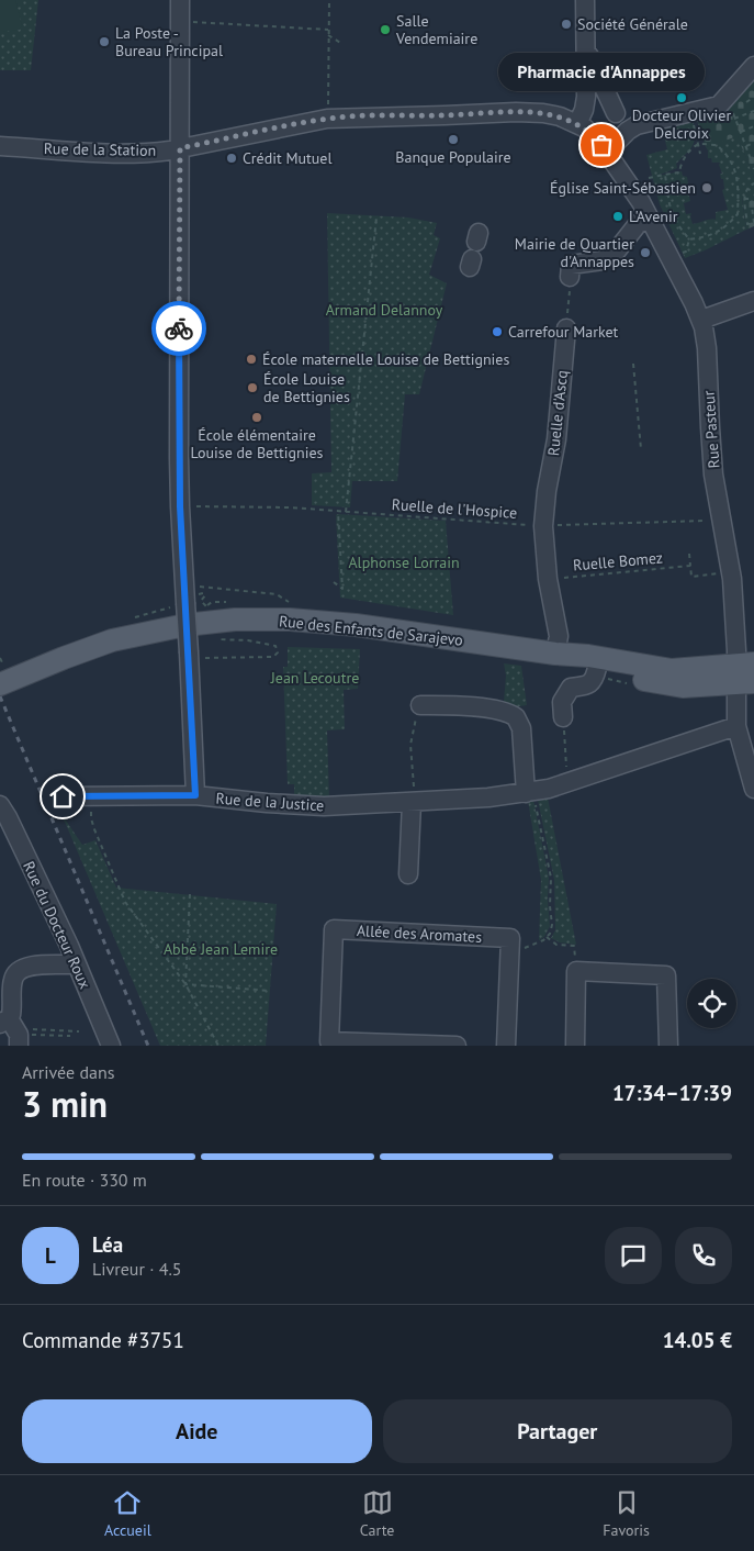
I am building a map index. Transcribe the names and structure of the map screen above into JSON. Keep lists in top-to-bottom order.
{
  "streets": {
    "main road": ["Rue des Enfants de Sarajevo"],
    "street": [
      "Rue de la Station",
      "Ruelle d'Ascq",
      "Rue Pasteur",
      "Rue de la Justice",
      "Rue du Docteur Roux",
      "Allée des Aromates"
    ],
    "path": ["Ruelle de l'Hospice", "Ruelle Bomez"]
  },
  "crossings": [
    ["Rue de la Station", "Rue Pasteur"],
    ["Ruelle d'Ascq", "Ruelle de l'Hospice"],
    ["Ruelle d'Ascq", "Ruelle Bomez"],
    ["Ruelle d'Ascq", "Rue des Enfants de Sarajevo"],
    ["Rue Pasteur", "Ruelle de l'Hospice"],
    ["Rue Pasteur", "Rue des Enfants de Sarajevo"],
    ["Rue Pasteur", "Rue de la Justice"]
  ],
  "parks": [
    "Armand Delannoy",
    "Alphonse Lorrain",
    "Jean Lecoutre",
    "Abbé Jean Lemire"
  ],
  "places": [
    "Société Générale",
    "Salle Vendemiaire",
    "La Poste - Bureau Principal",
    "Docteur Olivier Delcroix",
    "Banque Populaire",
    "Pharmacie d'Annappes",
    "Crédit Mutuel",
    "Église Saint-Sébastien",
    "L'Avenir",
    "Mairie de Quartier d'Annappes",
    "Carrefour Market",
    "École maternelle Louise de Bettignies",
    "École Louise de Bettignies",
    "École élémentaire Louise de Bettignies"
  ],
  "page": {
    "bubble": "Pharmacie d'Annappes",
    "heading": ["3 min", "Arrivée dans", "17:34–17:39"],
    "panel": [
      "Léa",
      "Livreur · 4.5",
      "Commande #3751",
      "14.05 €"
    ],
    "bar": "En route · 330 m",
    "round": "L",
    "buttons": ["Aide", "Partager"],
    "tabs": ["Accueil", "Carte", "Favoris"]
  }
}
